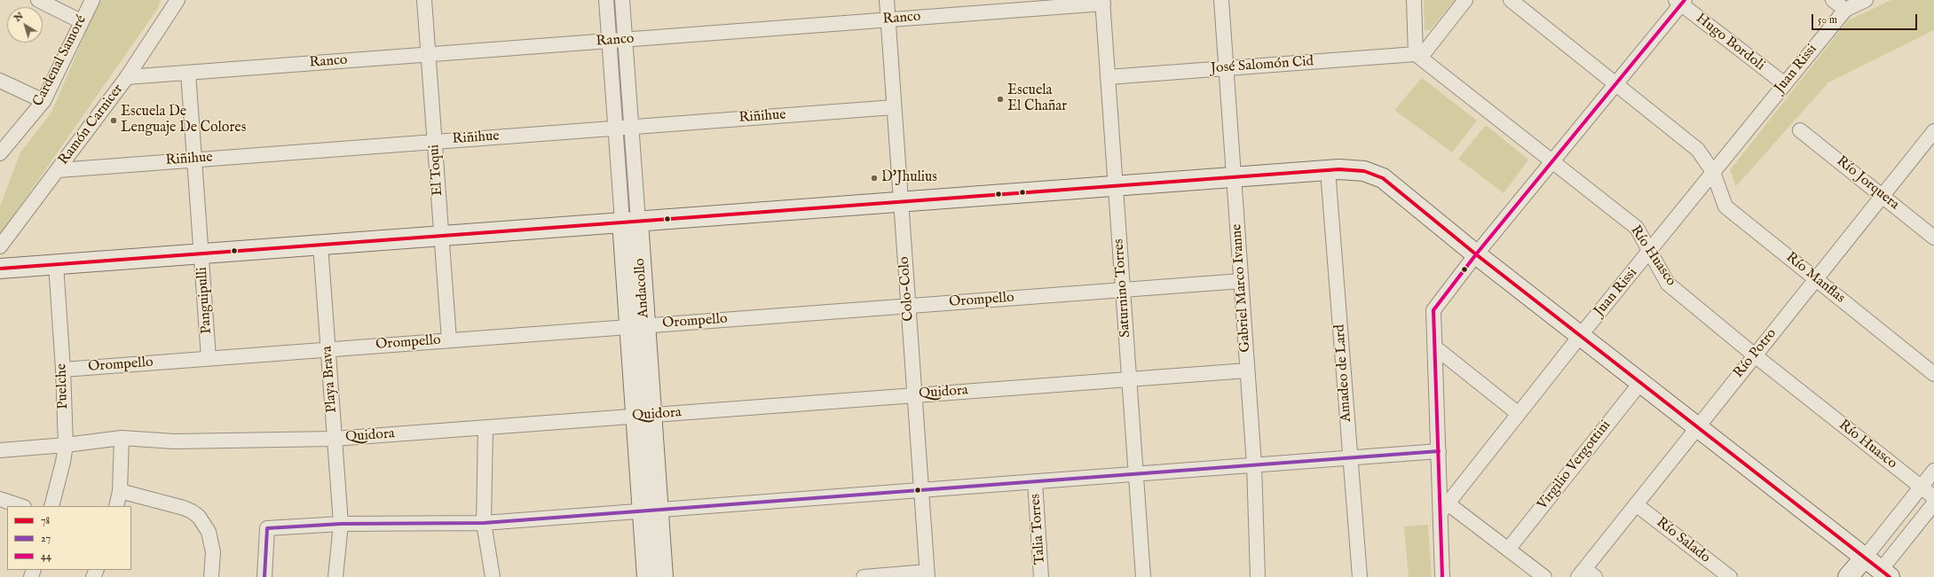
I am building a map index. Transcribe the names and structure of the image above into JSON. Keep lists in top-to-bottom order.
{
  "streets": {
    "street": [
      "Ranco",
      "Hugo Bordoli",
      "Cardenal Samoré",
      "José Salomón Cid",
      "Juan Rissi",
      "Riñihue",
      "Ramón Carnicer",
      "El Toqui",
      "Río Jorquera",
      "Río Huasco",
      "Río Manflas",
      "Andacollo",
      "Saturnino Torres",
      "Gabriel Marco Ivanne",
      "Colo-Colo",
      "Panguipulli",
      "Orompello",
      "Río Potro",
      "Amadeo de Lard",
      "Playa Brava",
      "Puelche",
      "Quidora",
      "Virgilio Vergottini",
      "Talia Torres",
      "Río Salado"
    ]
  },
  "crossings": [
    ["Ranco", "Ramón Carnicer"],
    ["Ranco", "El Toqui"],
    ["Ranco", "Andacollo"],
    ["Ranco", "Saturnino Torres"],
    ["Ranco", "Colo-Colo"],
    ["Ranco", "Panguipulli"],
    ["Hugo Bordoli", "Juan Rissi"],
    ["José Salomón Cid", "Río Huasco"],
    ["José Salomón Cid", "Saturnino Torres"],
    ["José Salomón Cid", "Gabriel Marco Ivanne"],
    ["Juan Rissi", "Río Huasco"],
    ["Juan Rissi", "Río Manflas"],
    ["Riñihue", "Ramón Carnicer"],
    ["Riñihue", "El Toqui"],
    ["Riñihue", "Andacollo"],
    ["Riñihue", "Colo-Colo"],
    ["Riñihue", "Panguipulli"],
    ["El Toqui", "Orompello"],
    ["Río Jorquera", "Río Potro"],
    ["Río Huasco", "Río Potro"],
    ["Río Manflas", "Río Potro"],
    ["Andacollo", "Orompello"],
    ["Andacollo", "Quidora"],
    ["Saturnino Torres", "Orompello"],
    ["Saturnino Torres", "Quidora"],
    ["Gabriel Marco Ivanne", "Orompello"],
    ["Gabriel Marco Ivanne", "Quidora"],
    ["Colo-Colo", "Orompello"],
    ["Colo-Colo", "Quidora"],
    ["Panguipulli", "Orompello"],
    ["Orompello", "Playa Brava"],
    ["Orompello", "Puelche"],
    ["Río Potro", "Río Salado"],
    ["Playa Brava", "Quidora"],
    ["Puelche", "Quidora"]
  ],
  "places": ["Escuela El Chañar", "Escuela De Lenguaje De Colores", "D'Jhulius"],
  "lines": ["transit line 44", "transit line 78", "transit line 27"],
  "legend": ["78", "27", "44"],
  "scale_bar": "50 m",
  "north": "top left"
}
